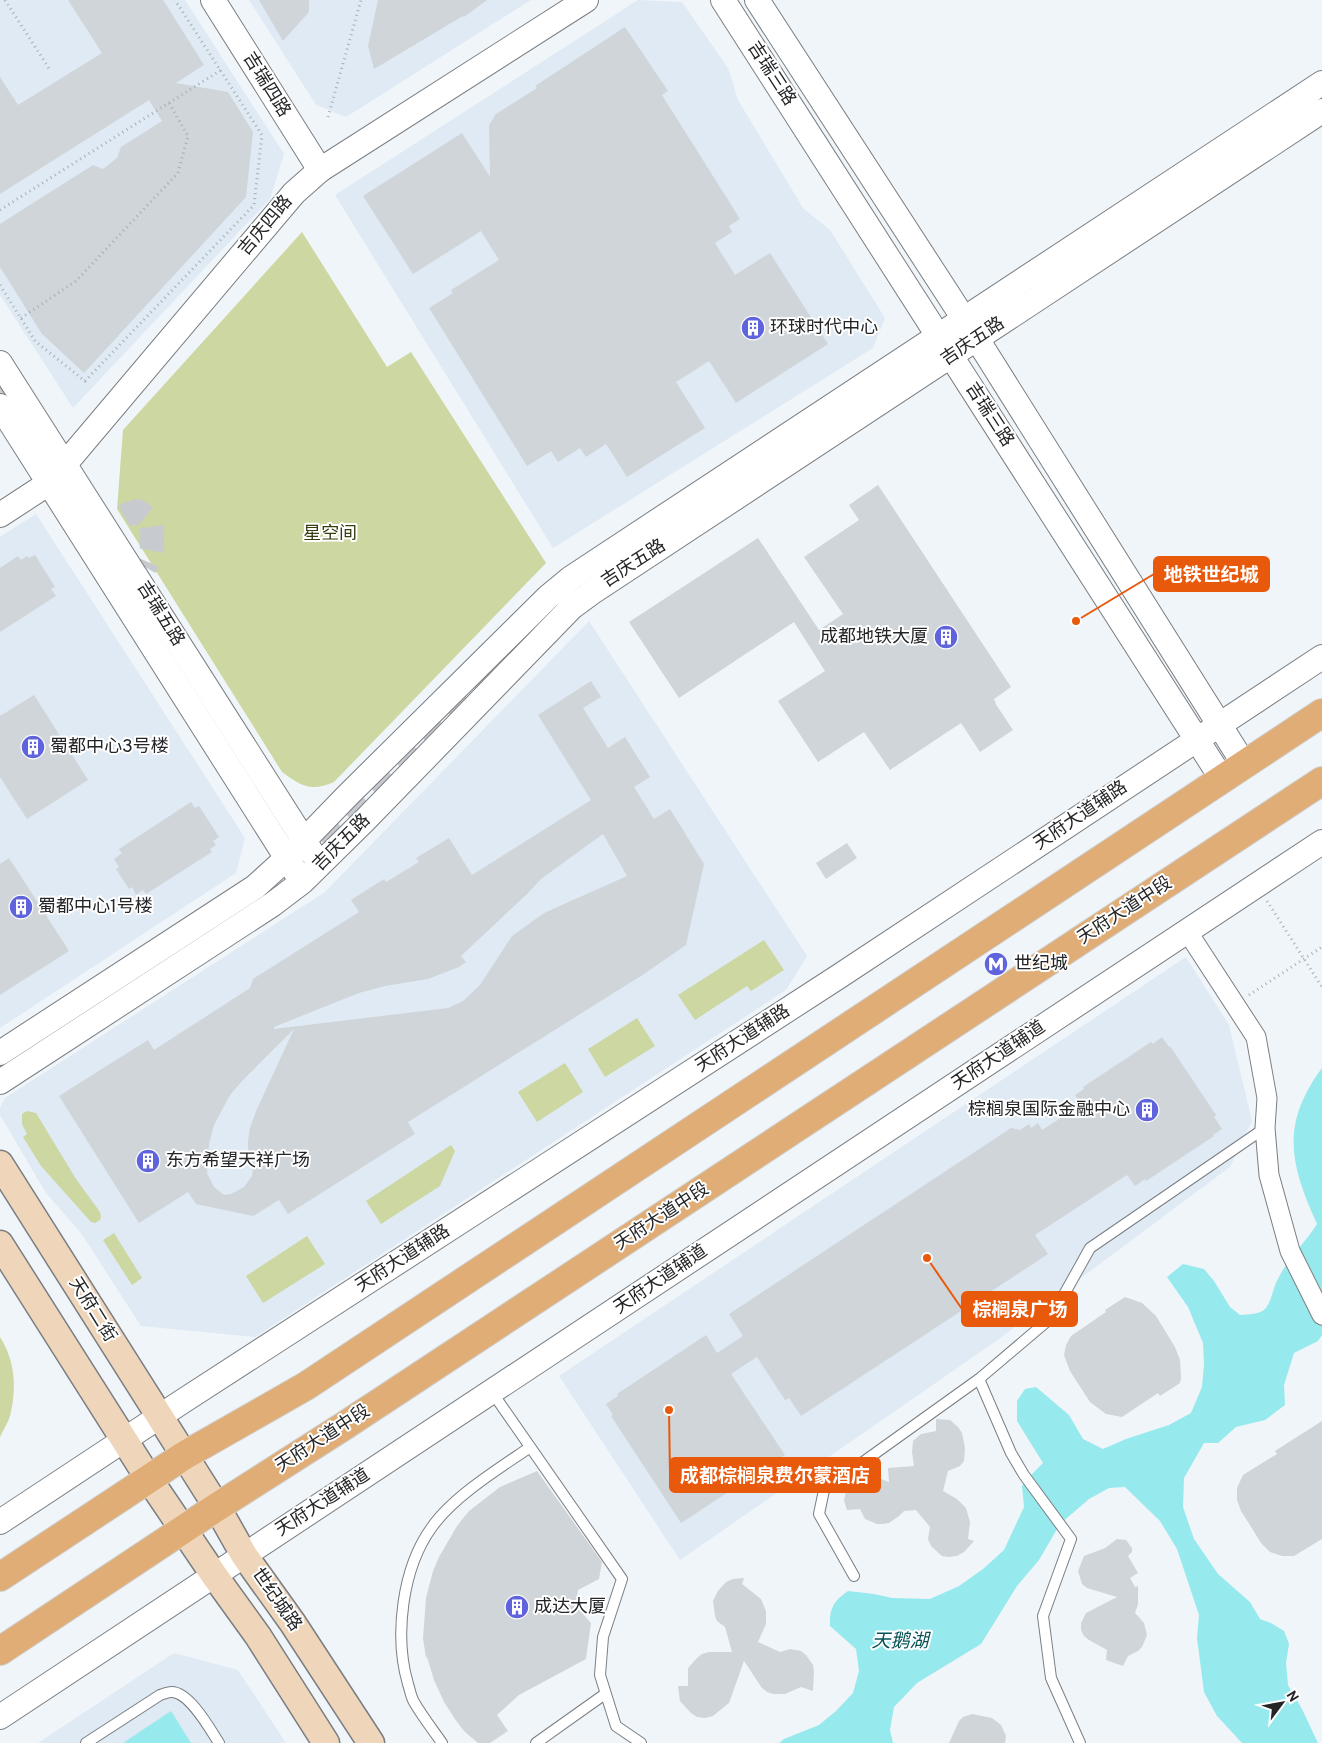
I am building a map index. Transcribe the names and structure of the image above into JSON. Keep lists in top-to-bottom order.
{
  "streets": {
    "main road": ["天府大道中段", "天府二街", "世纪城路"],
    "street": [
      "吉瑞三路",
      "吉瑞四路",
      "吉庆四路",
      "吉庆五路",
      "吉瑞五路",
      "天府大道辅路",
      "天府大道辅道"
    ]
  },
  "crossings": [
    ["吉瑞三路", "吉庆五路"],
    ["吉瑞三路", "天府大道辅路"],
    ["吉瑞四路", "吉庆四路"],
    ["吉庆四路", "吉瑞五路"],
    ["吉庆五路", "吉瑞五路"],
    ["天府大道辅路", "天府二街"],
    ["天府大道中段", "世纪城路"],
    ["天府大道辅道", "世纪城路"],
    ["天府二街", "世纪城路"]
  ],
  "water": ["天鹅湖"],
  "parks": ["星空间"],
  "places": {
    "building": [
      "环球时代中心",
      "成都地铁大厦",
      "蜀都中心3号楼",
      "蜀都中心1号楼",
      "棕榈泉国际金融中心",
      "东方希望天祥广场",
      "成达大厦"
    ],
    "other": ["地铁世纪城", "棕榈泉广场", "成都棕榈泉费尔蒙酒店"],
    "metro station": ["世纪城"]
  },
  "north": "top right"
}
